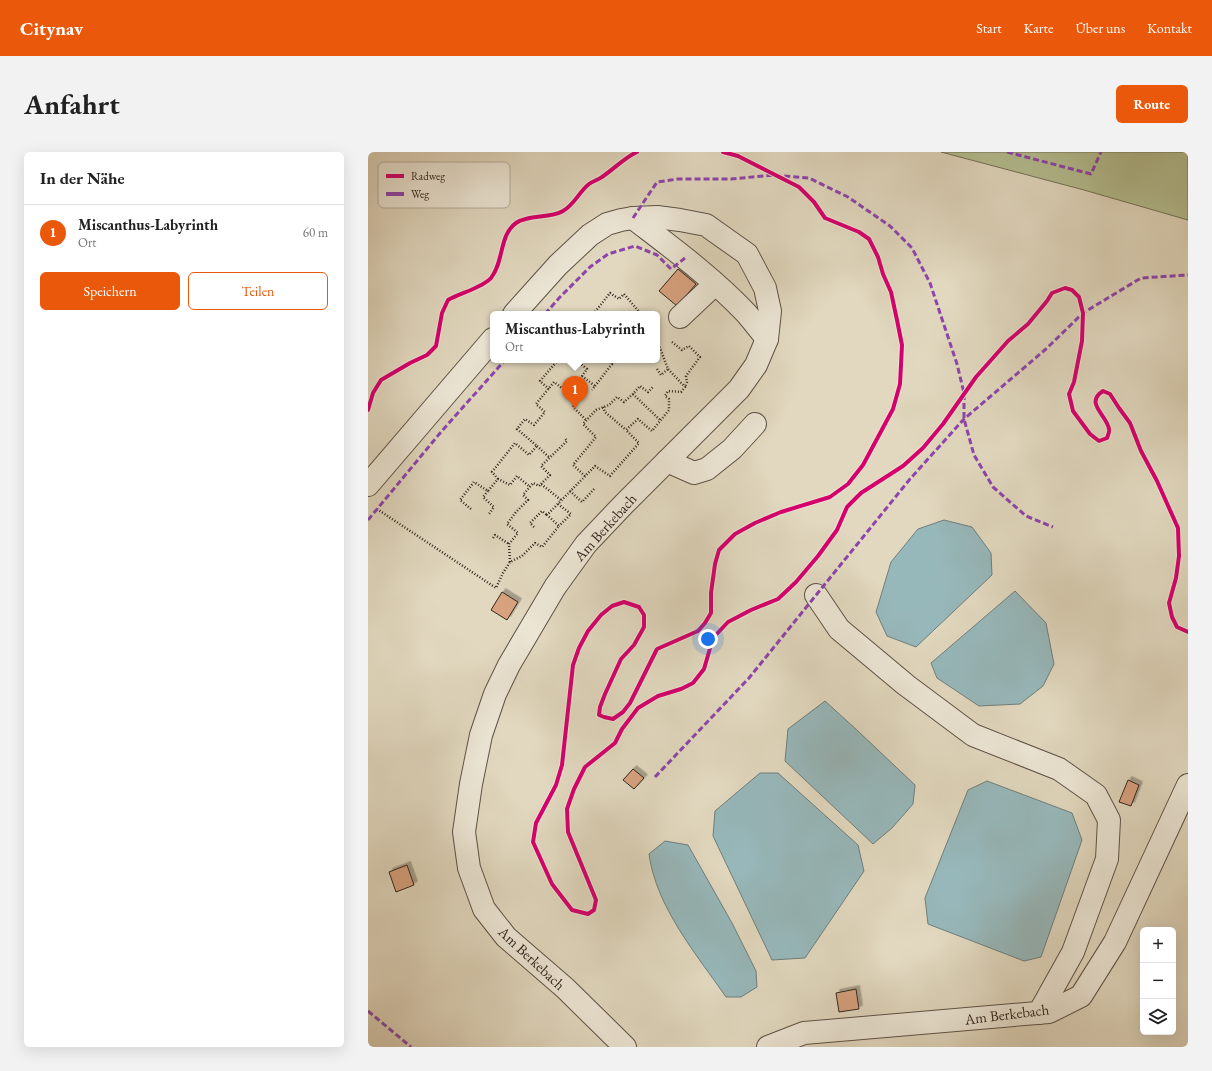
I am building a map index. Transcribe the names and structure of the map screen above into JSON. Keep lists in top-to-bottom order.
{
  "streets": {
    "lane": ["Am Berkebach"]
  },
  "legend": ["Radweg", "Weg"],
  "page": {
    "header": "Citynav",
    "nav": [
      "Start",
      "Karte",
      "Über uns",
      "Kontakt"
    ],
    "buttons": [
      "Route",
      ["Speichern", "Teilen"]
    ],
    "title": "Anfahrt",
    "heading": "In der Nähe",
    "list": [
      {
        "mark": "1",
        "name": "Miscanthus-Labyrinth",
        "note": "Ort",
        "value": "60 m"
      }
    ],
    "popup": ["Miscanthus-Labyrinth", "Ort"],
    "pins": "1",
    "map_buttons": ["+", "−"]
  }
}
